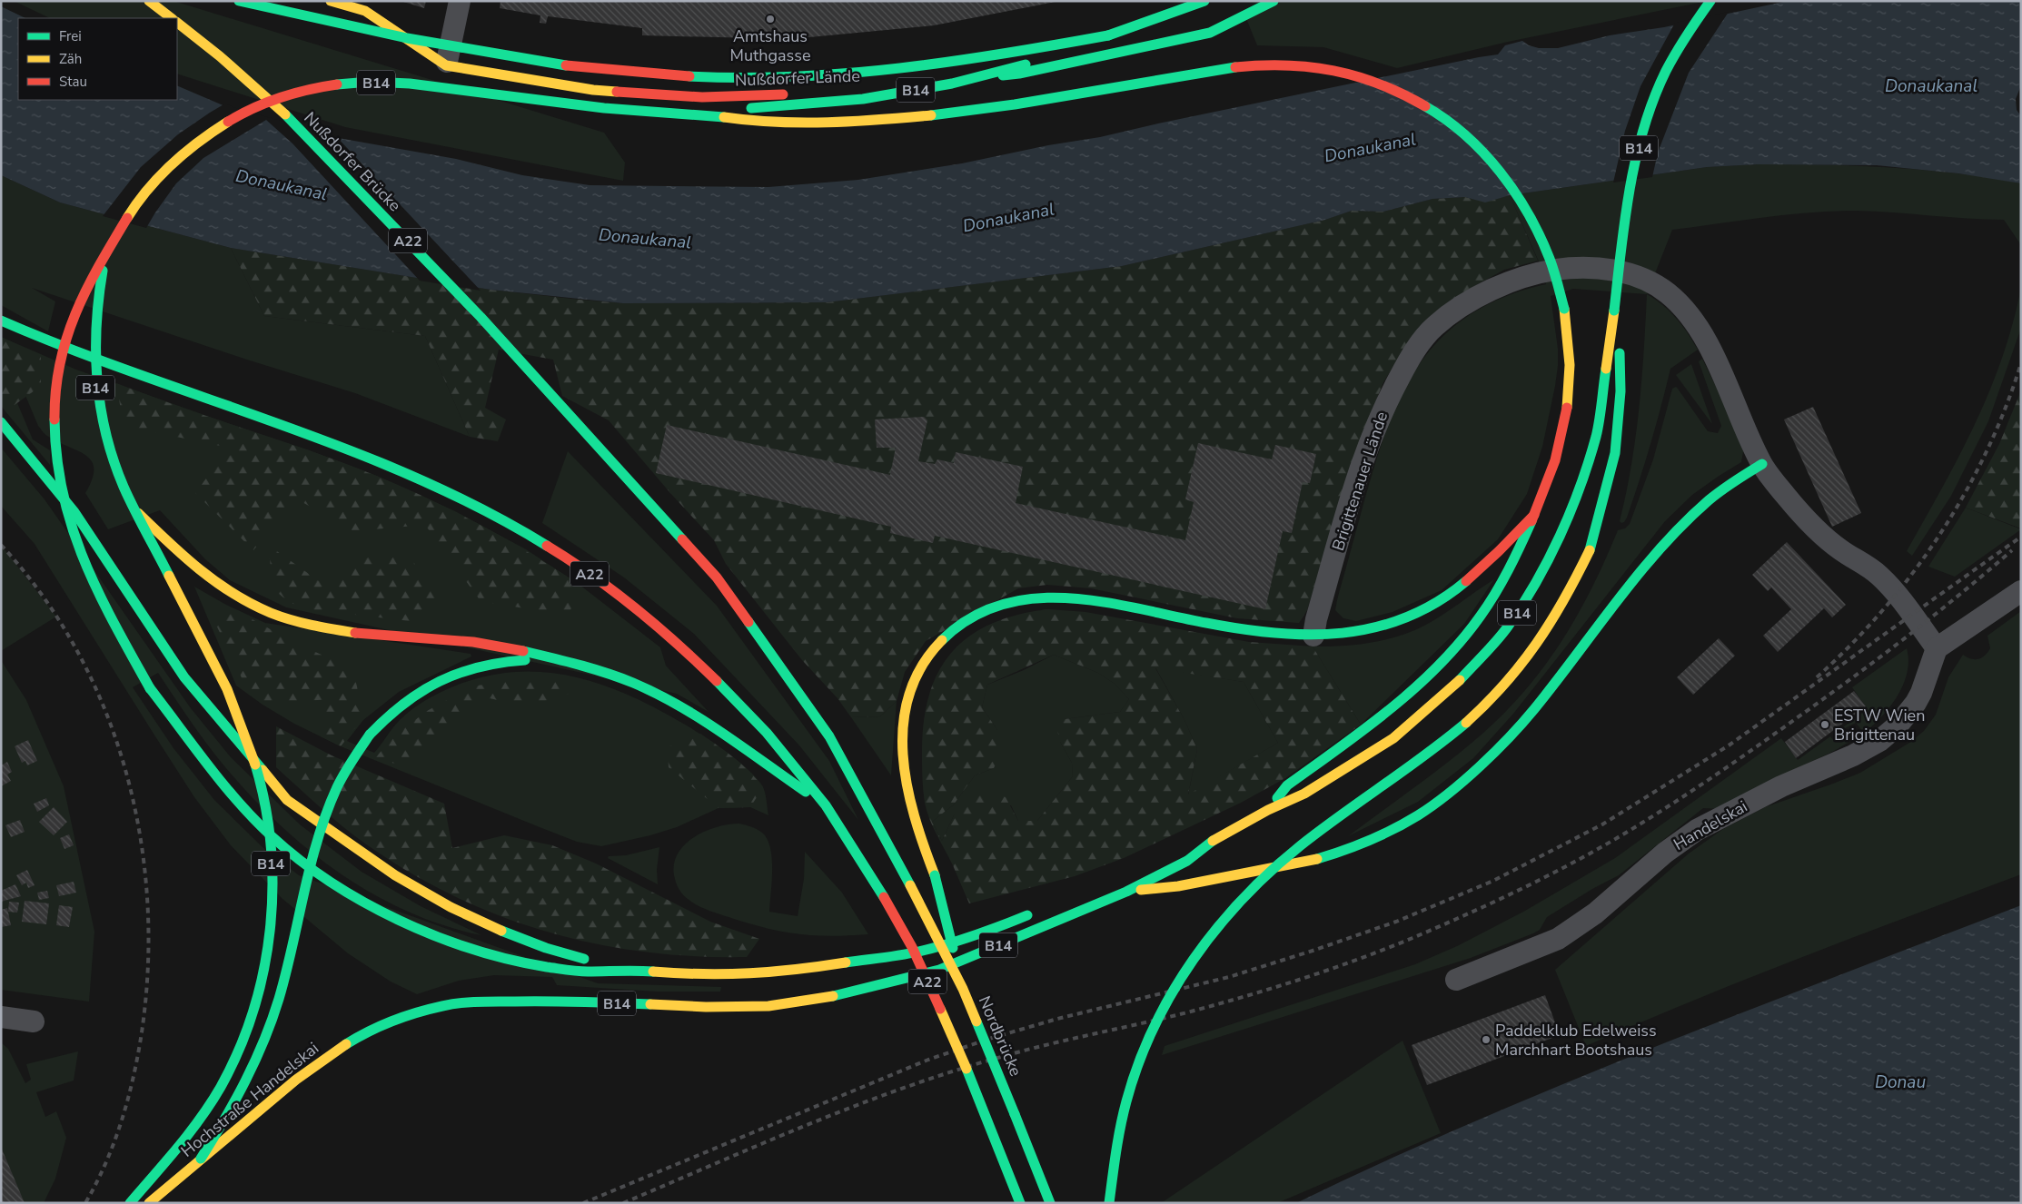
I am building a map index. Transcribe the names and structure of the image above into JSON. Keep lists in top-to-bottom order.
{
  "streets": {
    "main road": [
      "Nußdorfer Lände",
      "B14",
      "Nußdorfer Brücke",
      "A22",
      "Nordbrücke",
      "Hochstraße Handelskai"
    ],
    "street": ["Brigittenauer Lände", "Handelskai"]
  },
  "crossings": [
    ["B14", "Hochstraße Handelskai"],
    ["Nußdorfer Brücke", "Nordbrücke"]
  ],
  "water": ["Donaukanal", "Donau"],
  "places": ["Amtshaus Muthgasse", "ESTW Wien Brigittenau", "Paddelklub Edelweiss Marchhart Bootshaus"],
  "legend": ["Frei", "Zäh", "Stau"]
}
